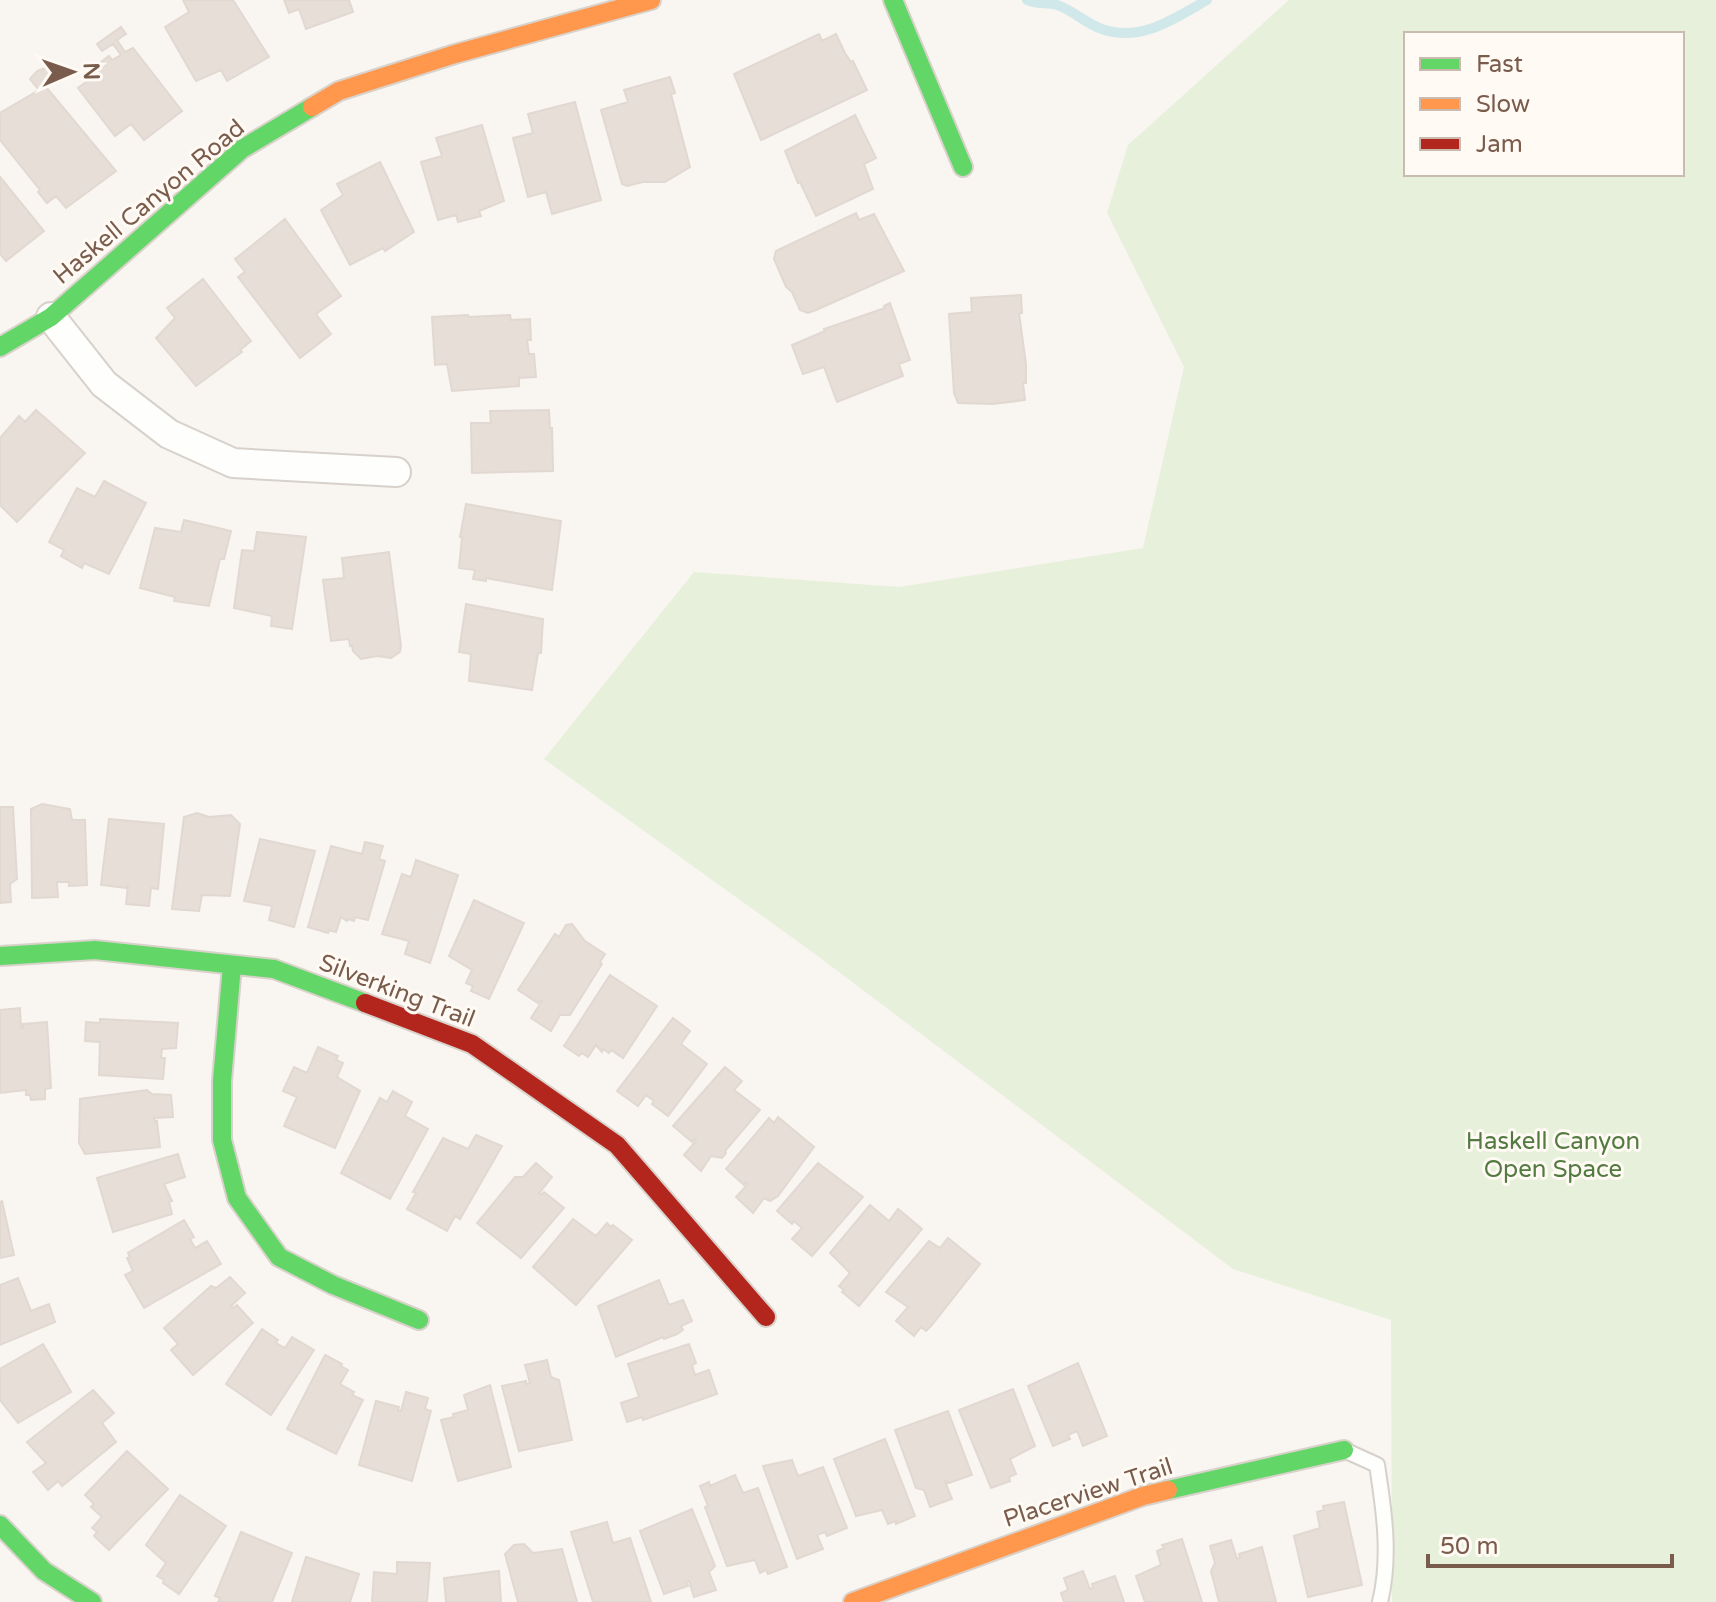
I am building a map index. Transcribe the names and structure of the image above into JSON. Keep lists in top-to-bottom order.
{
  "streets": {
    "street": ["Haskell Canyon Road", "Silverking Trail", "Placerview Trail"]
  },
  "parks": ["Haskell Canyon Open Space"],
  "legend": ["Fast", "Slow", "Jam"],
  "scale_bar": "50 m",
  "north": "right"
}
